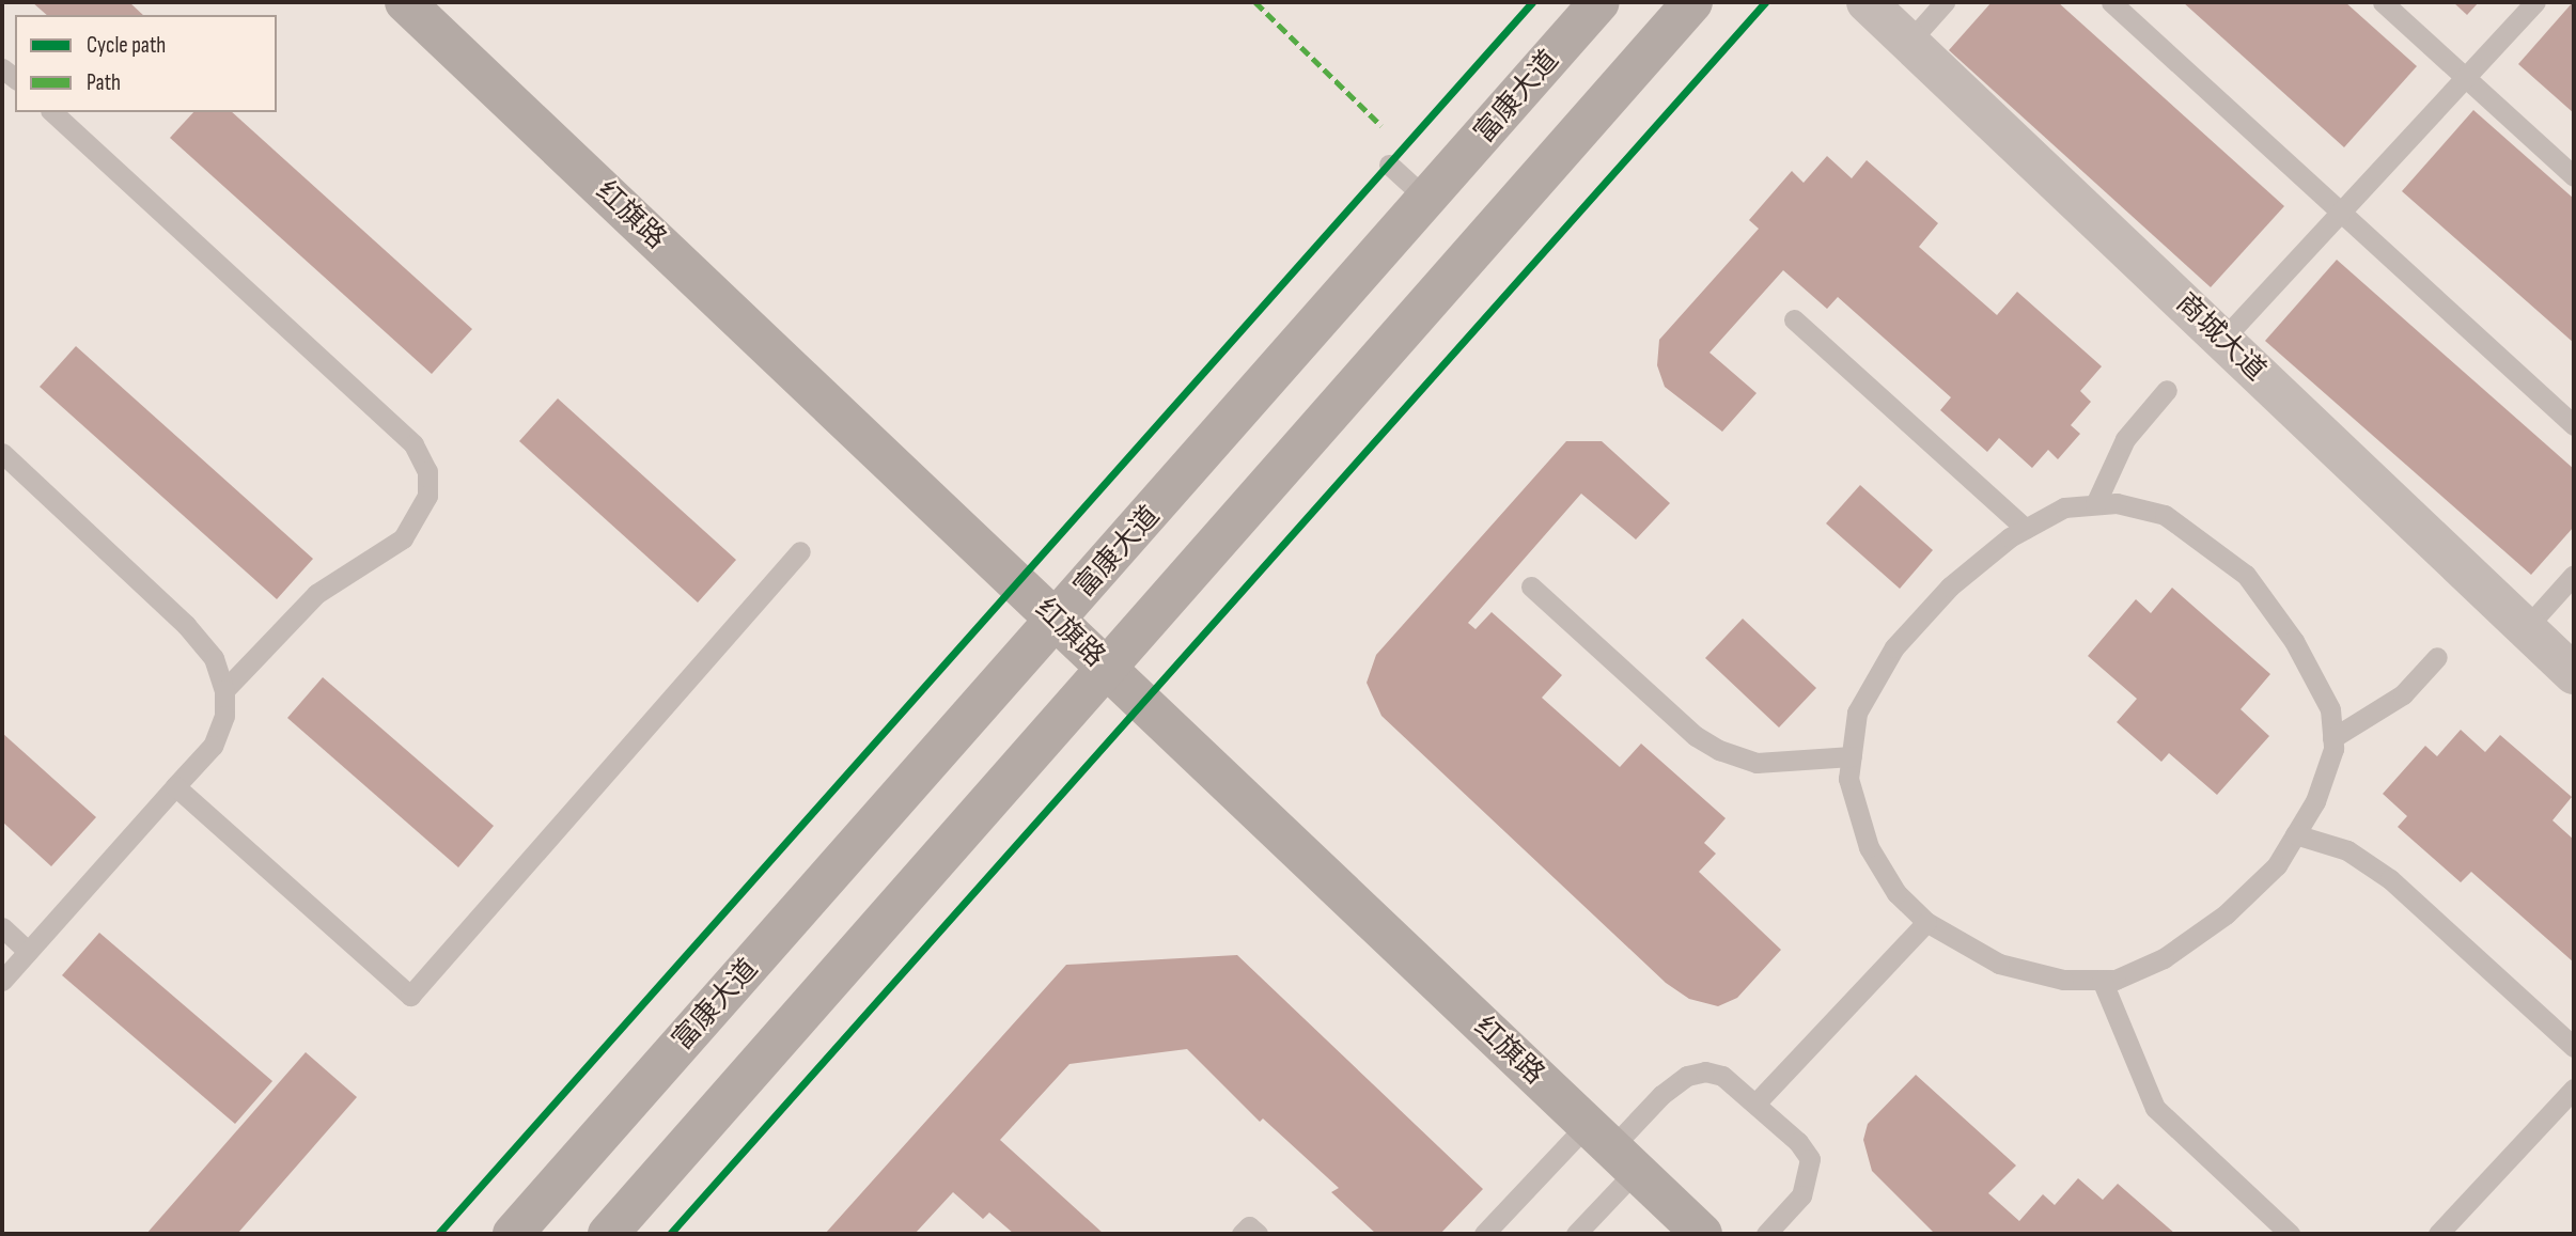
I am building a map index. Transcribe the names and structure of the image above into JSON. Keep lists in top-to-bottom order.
{
  "streets": {
    "street": ["富康大道", "红旗路", "商城大道"]
  },
  "crossings": [
    ["富康大道", "红旗路"]
  ],
  "legend": ["Cycle path", "Path"]
}
